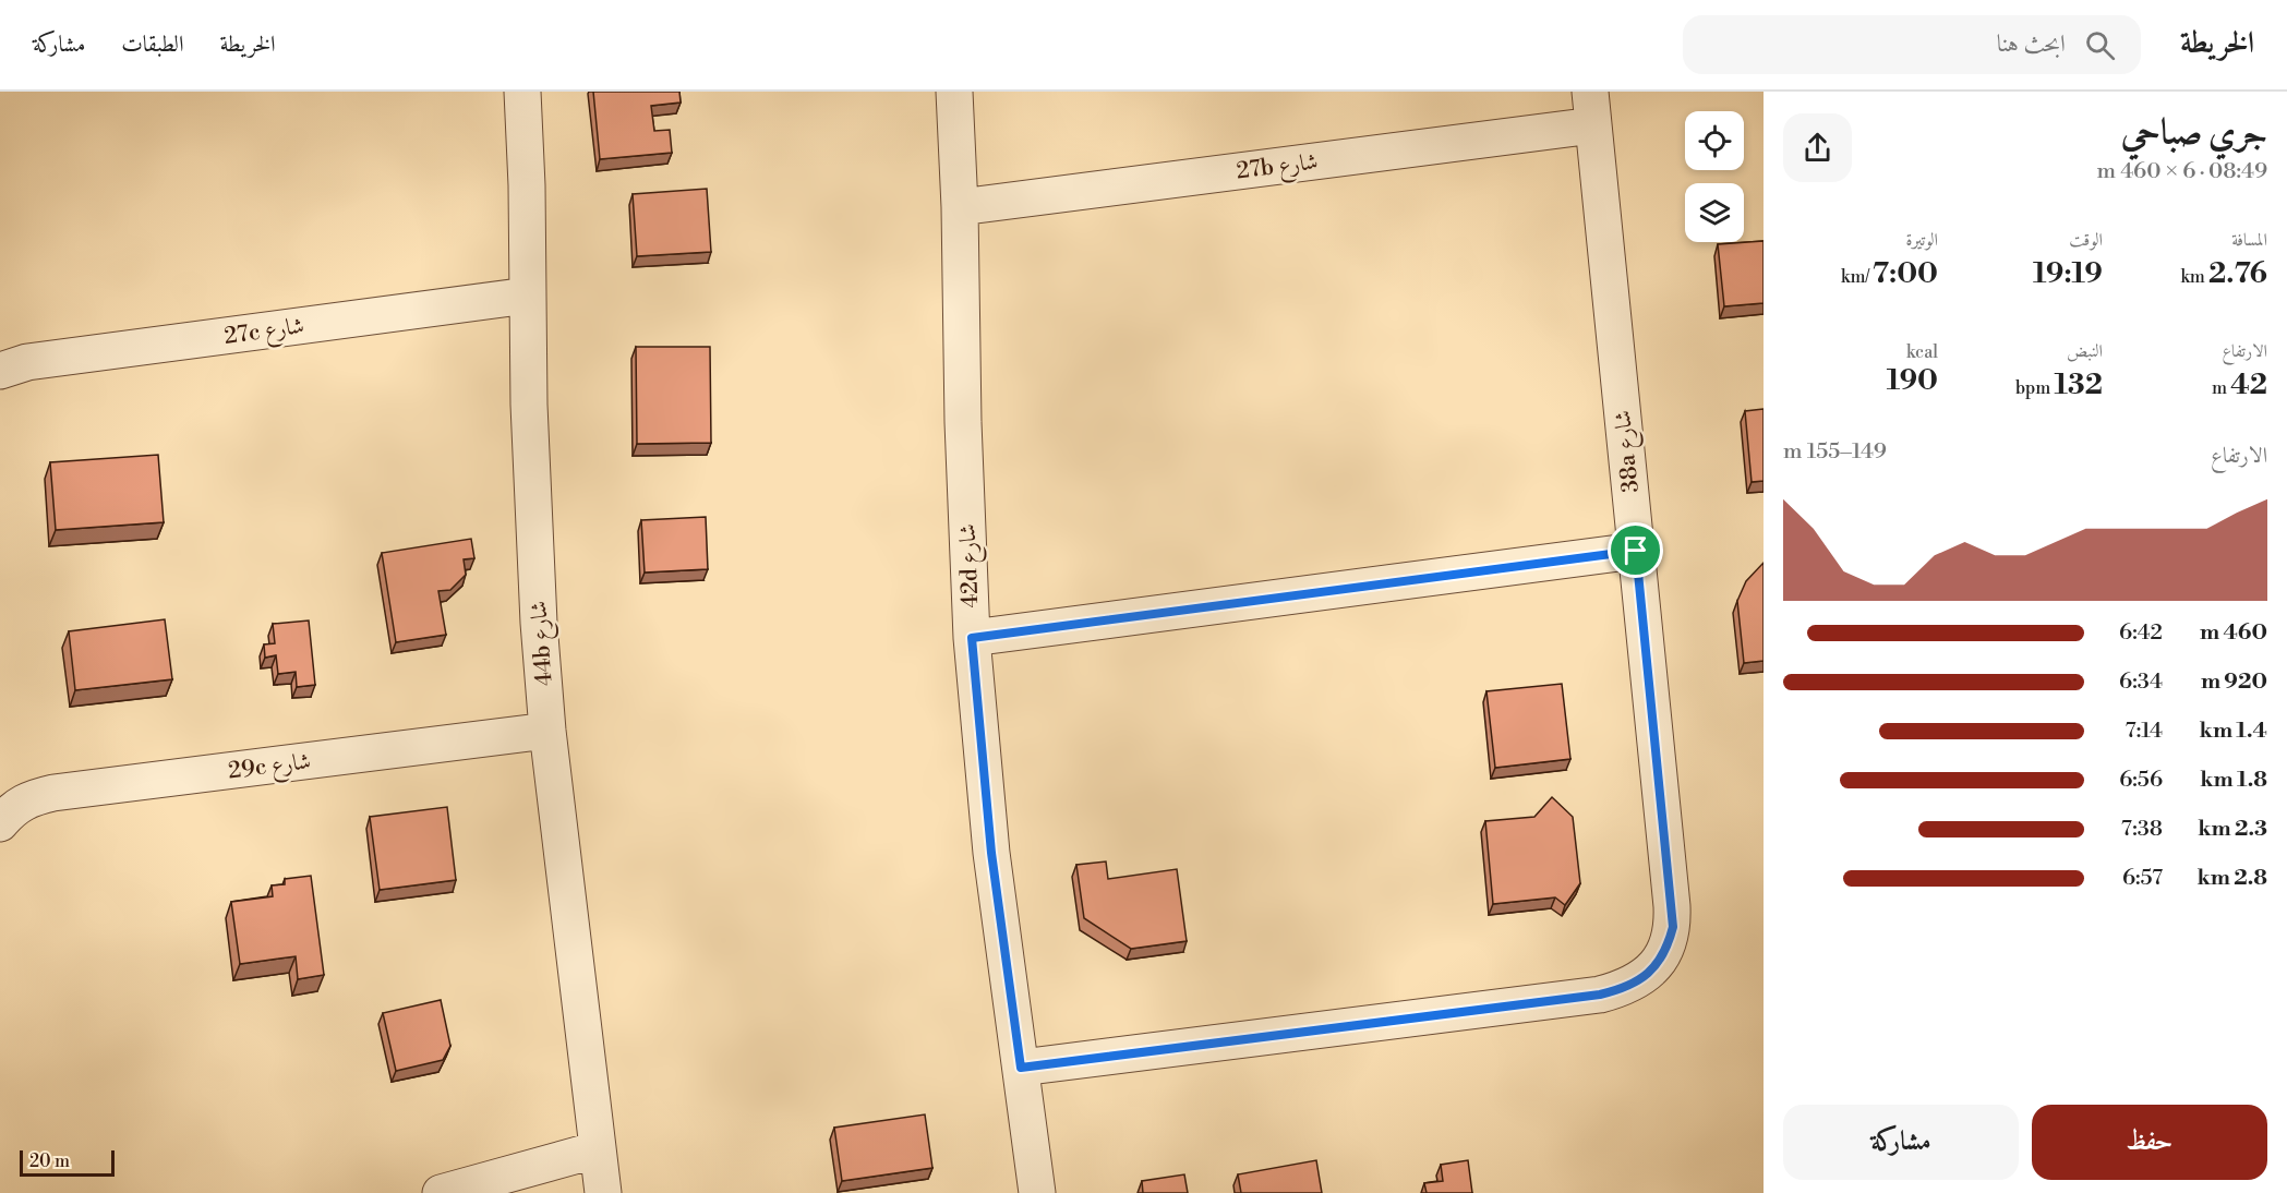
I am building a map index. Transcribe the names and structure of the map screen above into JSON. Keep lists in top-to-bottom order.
{
  "streets": {
    "street": [
      "27b شارع",
      "27c شارع",
      "38a شارع",
      "42d شارع",
      "44b شارع",
      "29c شارع"
    ]
  },
  "crossings": [
    ["27b شارع", "38a شارع"],
    ["27b شارع", "42d شارع"],
    ["27c شارع", "44b شارع"],
    ["38a شارع", "42d شارع"],
    ["44b شارع", "29c شارع"]
  ],
  "scale_bar": "20 m",
  "page": {
    "header": "الخريطة",
    "search": "ابحث هنا",
    "nav": ["الخريطة", "الطبقات", "مشاركة"],
    "heading": ["جري صباحي", "08:49 · 6 × 460 m"],
    "stats": [
      ["المسافة", "2.76 km"],
      ["الوقت", "19:19"],
      ["الوتيرة", "7:00 /km"],
      ["الارتفاع", "42 m"],
      ["النبض", "132 bpm"],
      ["kcal", "190"]
    ],
    "chart": ["الارتفاع", "149–155 m"],
    "list": [
      {
        "name": "460 m",
        "note": "6:42"
      },
      {
        "name": "920 m",
        "note": "6:34"
      },
      {
        "name": "1.4 km",
        "note": "7:14"
      },
      {
        "name": "1.8 km",
        "note": "6:56"
      },
      {
        "name": "2.3 km",
        "note": "7:38"
      },
      {
        "name": "2.8 km",
        "note": "6:57"
      }
    ],
    "buttons": ["حفظ", "مشاركة"],
    "scale": "20 m"
  }
}
